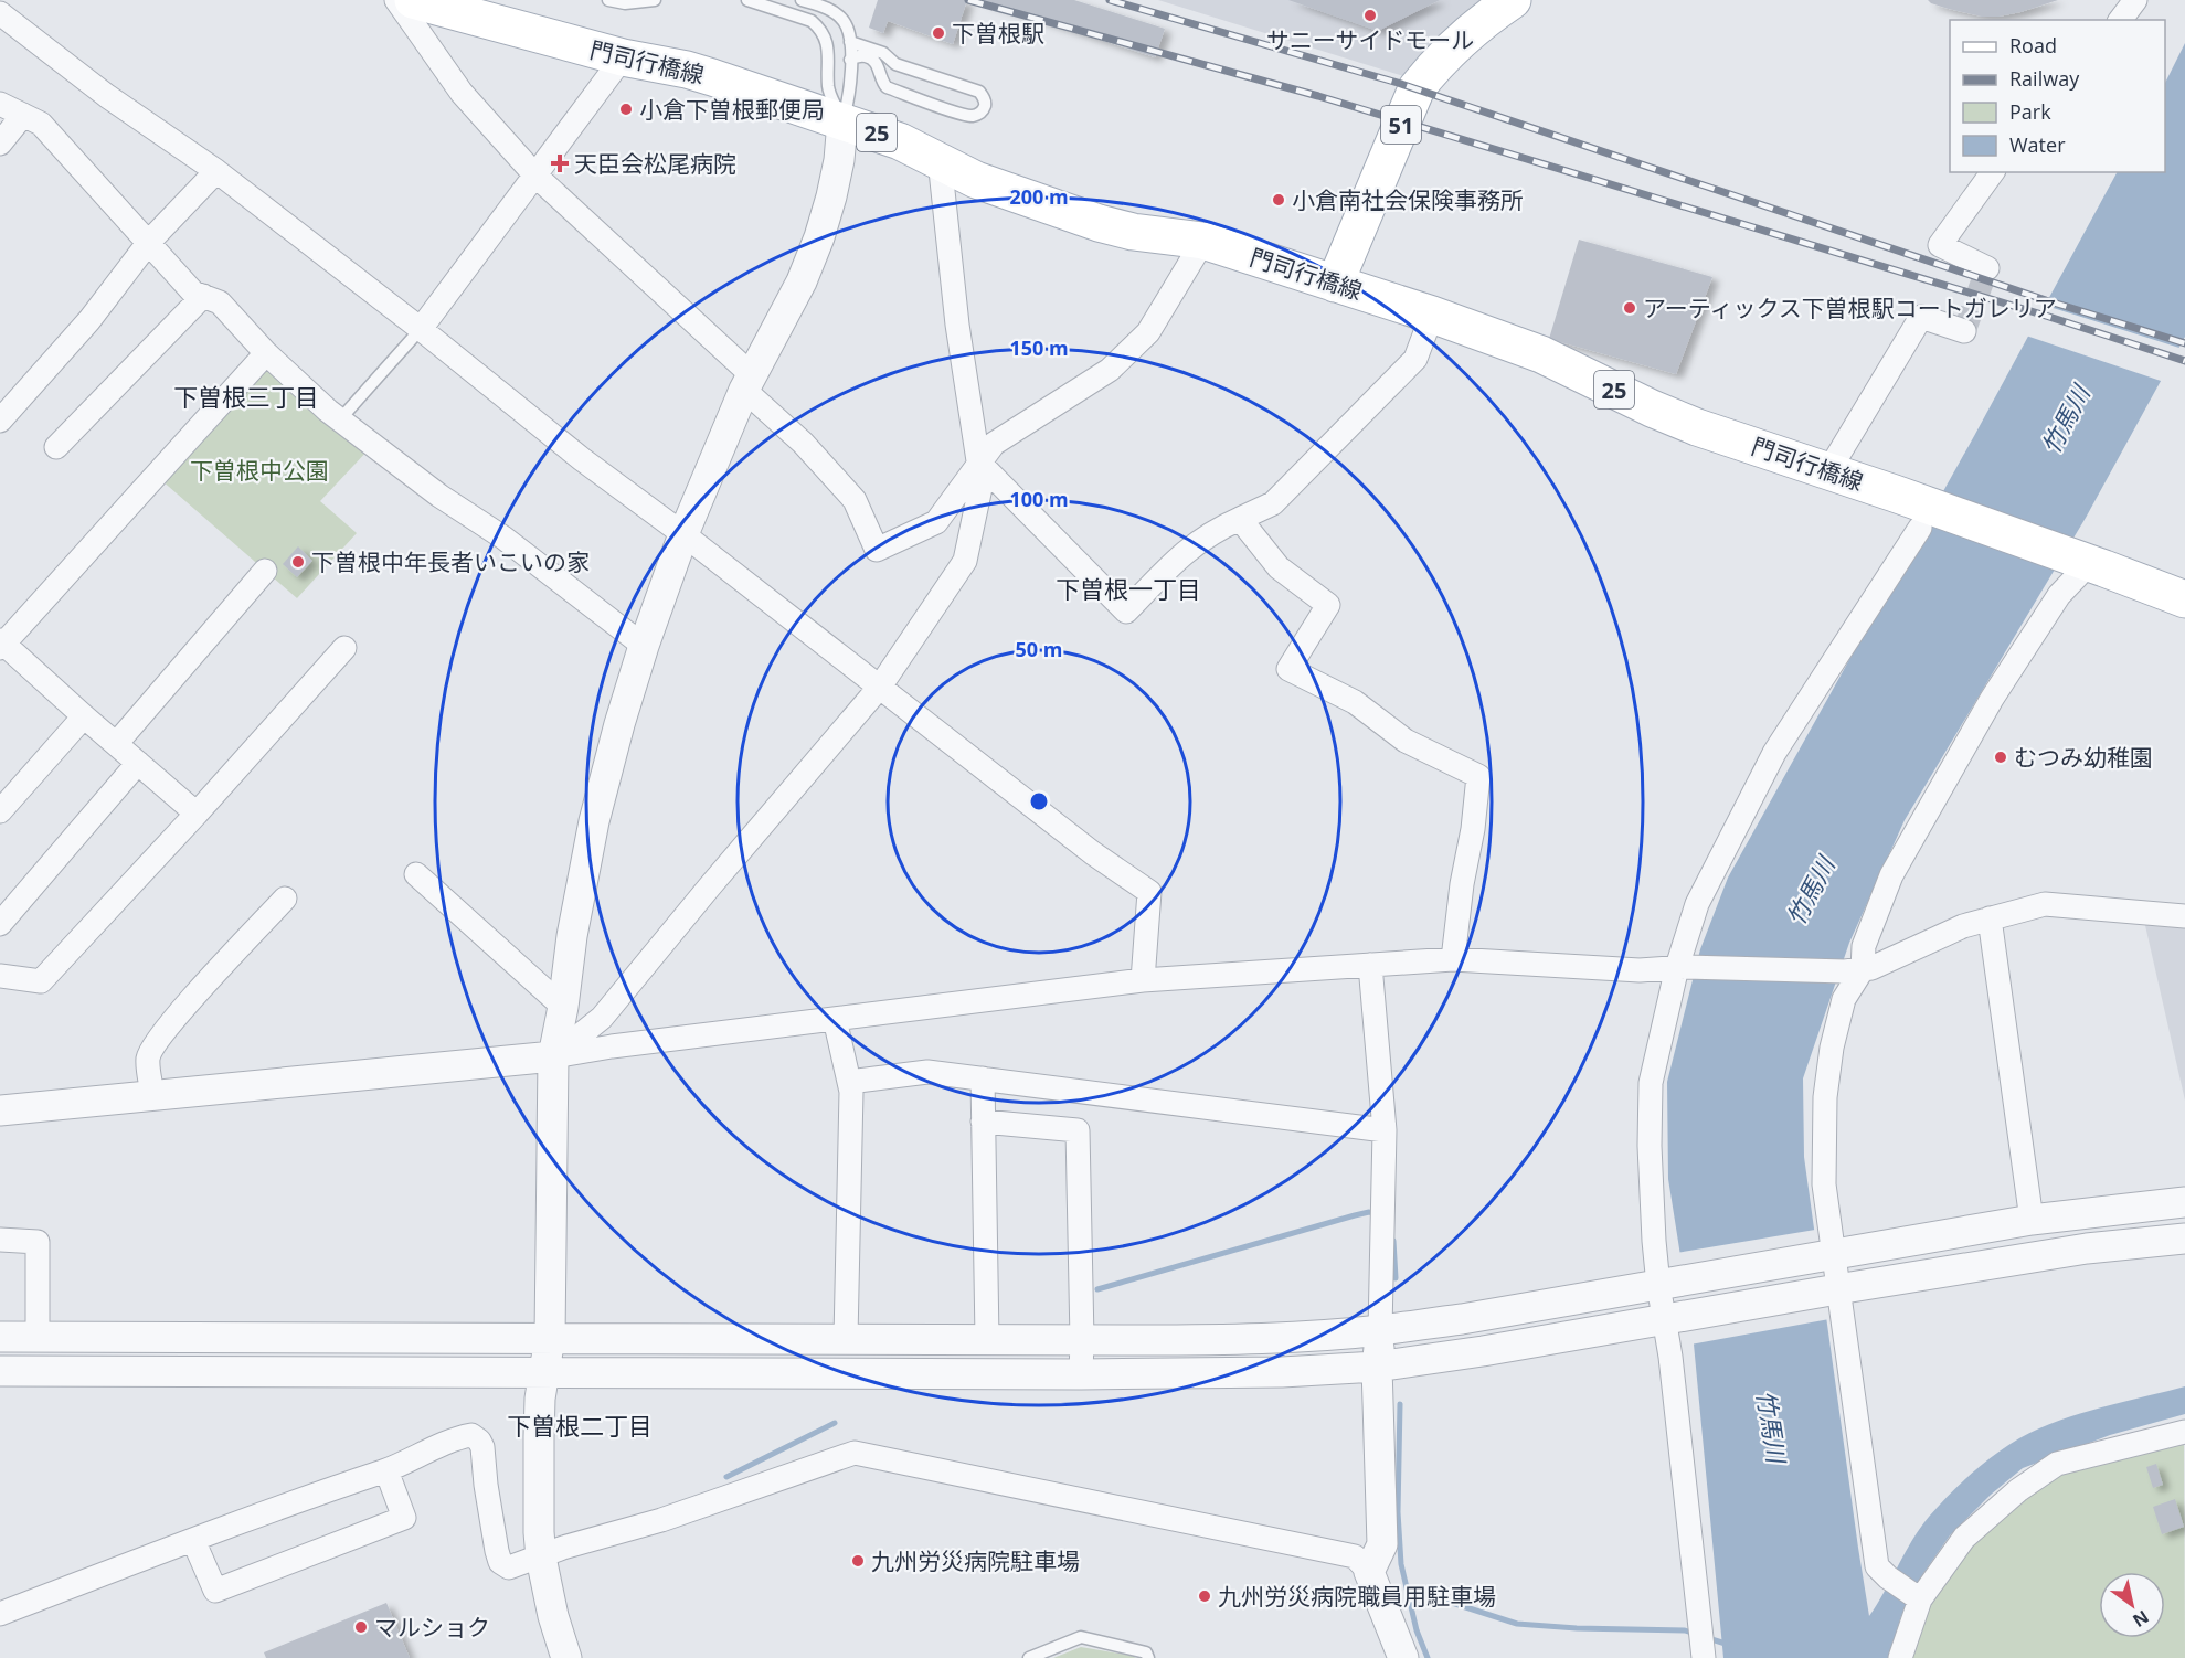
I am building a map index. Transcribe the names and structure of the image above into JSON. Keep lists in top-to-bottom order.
{
  "streets": {
    "main road": ["門司行橋線", "51", "25"]
  },
  "crossings": [
    ["門司行橋線", "51"]
  ],
  "districts": ["下曽根三丁目", "下曽根一丁目", "下曽根二丁目"],
  "water": ["竹馬川"],
  "parks": ["下曽根中公園"],
  "places": {
    "other": [
      "サニーサイドモール",
      "下曽根駅",
      "小倉下曽根郵便局",
      "小倉南社会保険事務所",
      "アーティックス下曽根駅コートガレリア",
      "下曽根中年長者いこいの家",
      "むつみ幼稚園",
      "九州労災病院駐車場",
      "九州労災病院職員用駐車場",
      "マルショク"
    ],
    "health": ["天臣会松尾病院"]
  },
  "legend": [
    "Road",
    "Railway",
    "Park",
    "Water"
  ],
  "north": "bottom right",
  "rings": [
    "200 m",
    "150 m",
    "100 m",
    "50 m"
  ]
}
